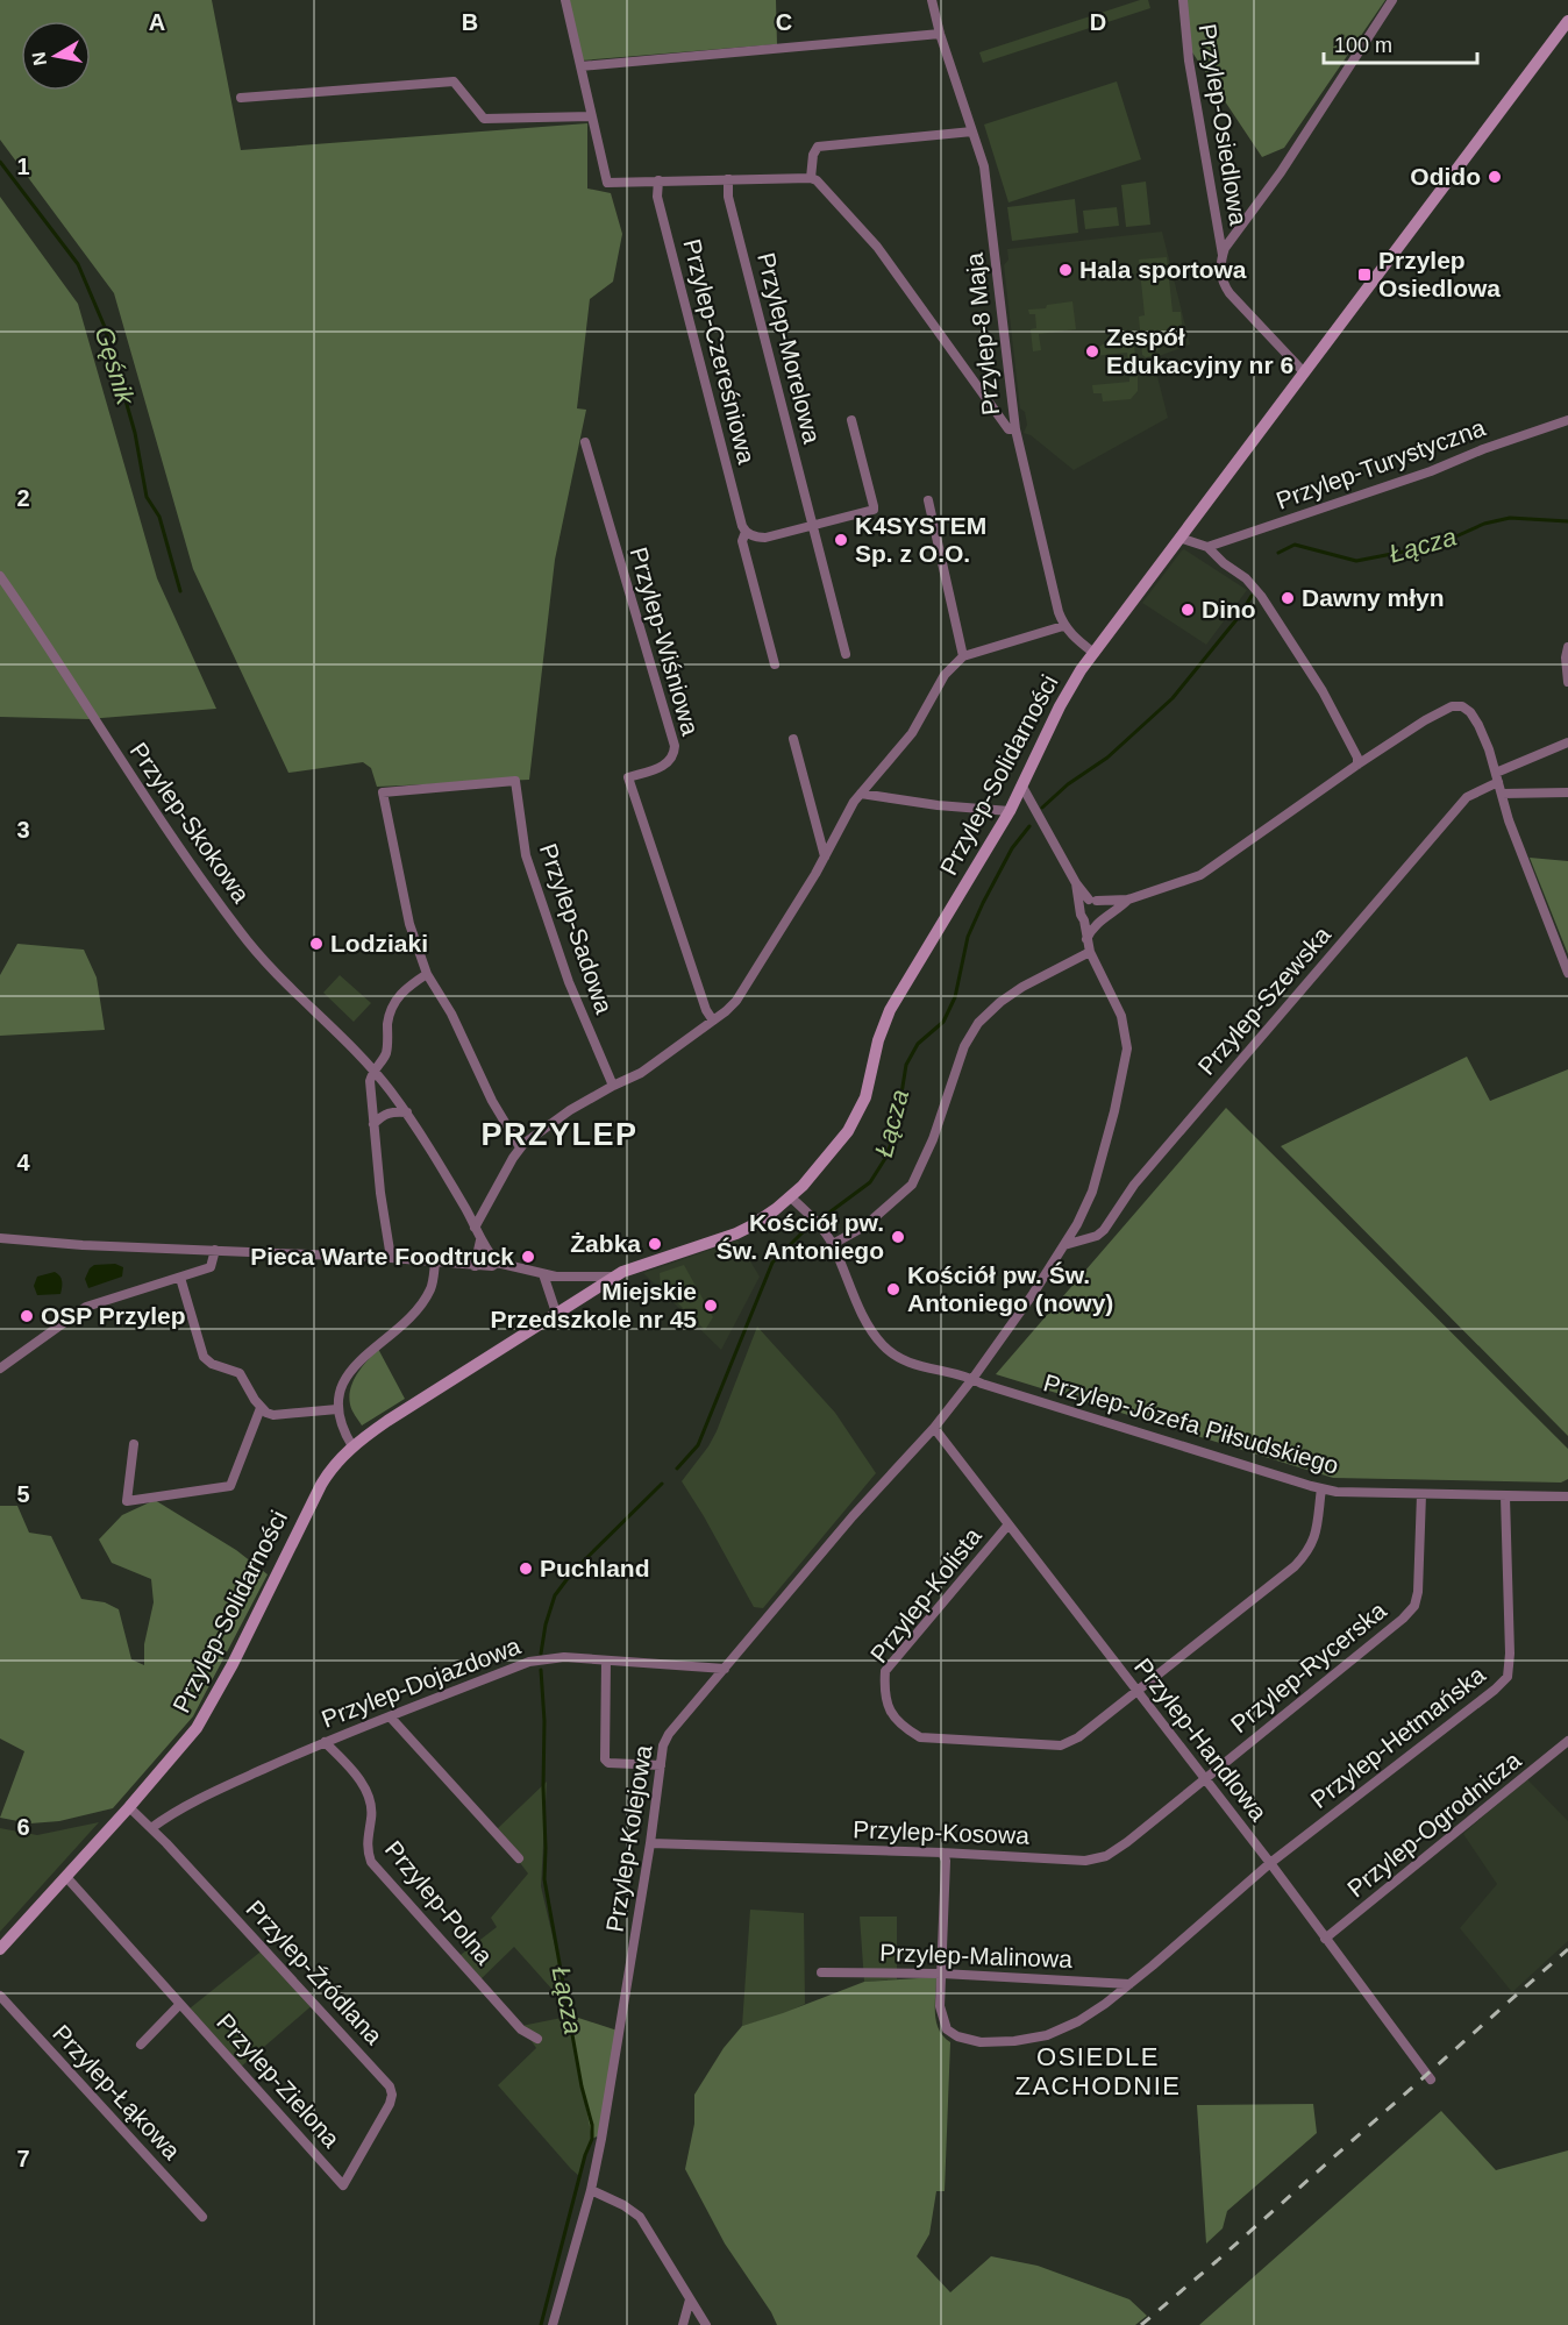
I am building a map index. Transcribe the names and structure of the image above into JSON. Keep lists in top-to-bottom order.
{
  "streets": {
    "main road": ["Przylep-Solidarności"],
    "street": [
      "Przylep-Osiedlowa",
      "Przylep-8 Maja",
      "Przylep-Morelowa",
      "Przylep-Czereśniowa",
      "Przylep-Turystyczna",
      "Przylep-Wiśniowa",
      "Przylep-Skokowa",
      "Przylep-Sadowa",
      "Przylep-Szewska",
      "Przylep-Józefa Piłsudskiego",
      "Przylep-Kolista",
      "Przylep-Rycerska",
      "Przylep-Dojazdowa",
      "Przylep-Hetmańska",
      "Przylep-Handlowa",
      "Przylep-Ogrodnicza",
      "Przylep-Kosowa",
      "Przylep-Kolejowa",
      "Przylep-Polna",
      "Przylep-Malinowa",
      "Przylep-Źródlana",
      "Przylep-Zielona",
      "Przylep-Łąkowa"
    ]
  },
  "crossings": [
    ["Przylep-Osiedlowa", "Przylep-Solidarności"],
    ["Przylep-Solidarności", "Przylep-Józefa Piłsudskiego"],
    ["Przylep-Solidarności", "Przylep-Źródlana"],
    ["Przylep-Solidarności", "Przylep-Zielona"],
    ["Przylep-Józefa Piłsudskiego", "Przylep-Kolista"],
    ["Przylep-Józefa Piłsudskiego", "Przylep-Rycerska"],
    ["Przylep-Józefa Piłsudskiego", "Przylep-Hetmańska"],
    ["Przylep-Józefa Piłsudskiego", "Przylep-Kolejowa"],
    ["Przylep-Kolista", "Przylep-Handlowa"],
    ["Przylep-Rycerska", "Przylep-Handlowa"],
    ["Przylep-Rycerska", "Przylep-Kosowa"],
    ["Przylep-Dojazdowa", "Przylep-Kolejowa"],
    ["Przylep-Dojazdowa", "Przylep-Polna"],
    ["Przylep-Dojazdowa", "Przylep-Źródlana"],
    ["Przylep-Hetmańska", "Przylep-Handlowa"],
    ["Przylep-Handlowa", "Przylep-Ogrodnicza"],
    ["Przylep-Handlowa", "Przylep-Kosowa"],
    ["Przylep-Handlowa", "Przylep-Kolejowa"],
    ["Przylep-Kosowa", "Przylep-Kolejowa"],
    ["Przylep-Źródlana", "Przylep-Zielona"]
  ],
  "districts": ["PRZYLEP", "OSIEDLE ZACHODNIE"],
  "water": ["Gęśnik", "Łącza"],
  "places": {
    "other": [
      "Odido",
      "Hala sportowa",
      "Zespół Edukacyjny nr 6",
      "K4SYSTEM Sp. z O.O.",
      "Dawny młyn",
      "Dino",
      "Lodziaki",
      "Kościół pw. Św. Antoniego",
      "Żabka",
      "Pieca Warte Foodtruck",
      "Kościół pw. Św. Antoniego (nowy)",
      "Miejskie Przedszkole nr 45",
      "OSP Przylep",
      "Puchland"
    ],
    "transit": ["Przylep Osiedlowa"]
  },
  "scale_bar": "100 m",
  "north": "left",
  "grid": {
    "columns": [
      "A",
      "B",
      "C",
      "D"
    ],
    "rows": [
      "1",
      "2",
      "3",
      "4",
      "5",
      "6",
      "7"
    ]
  }
}
